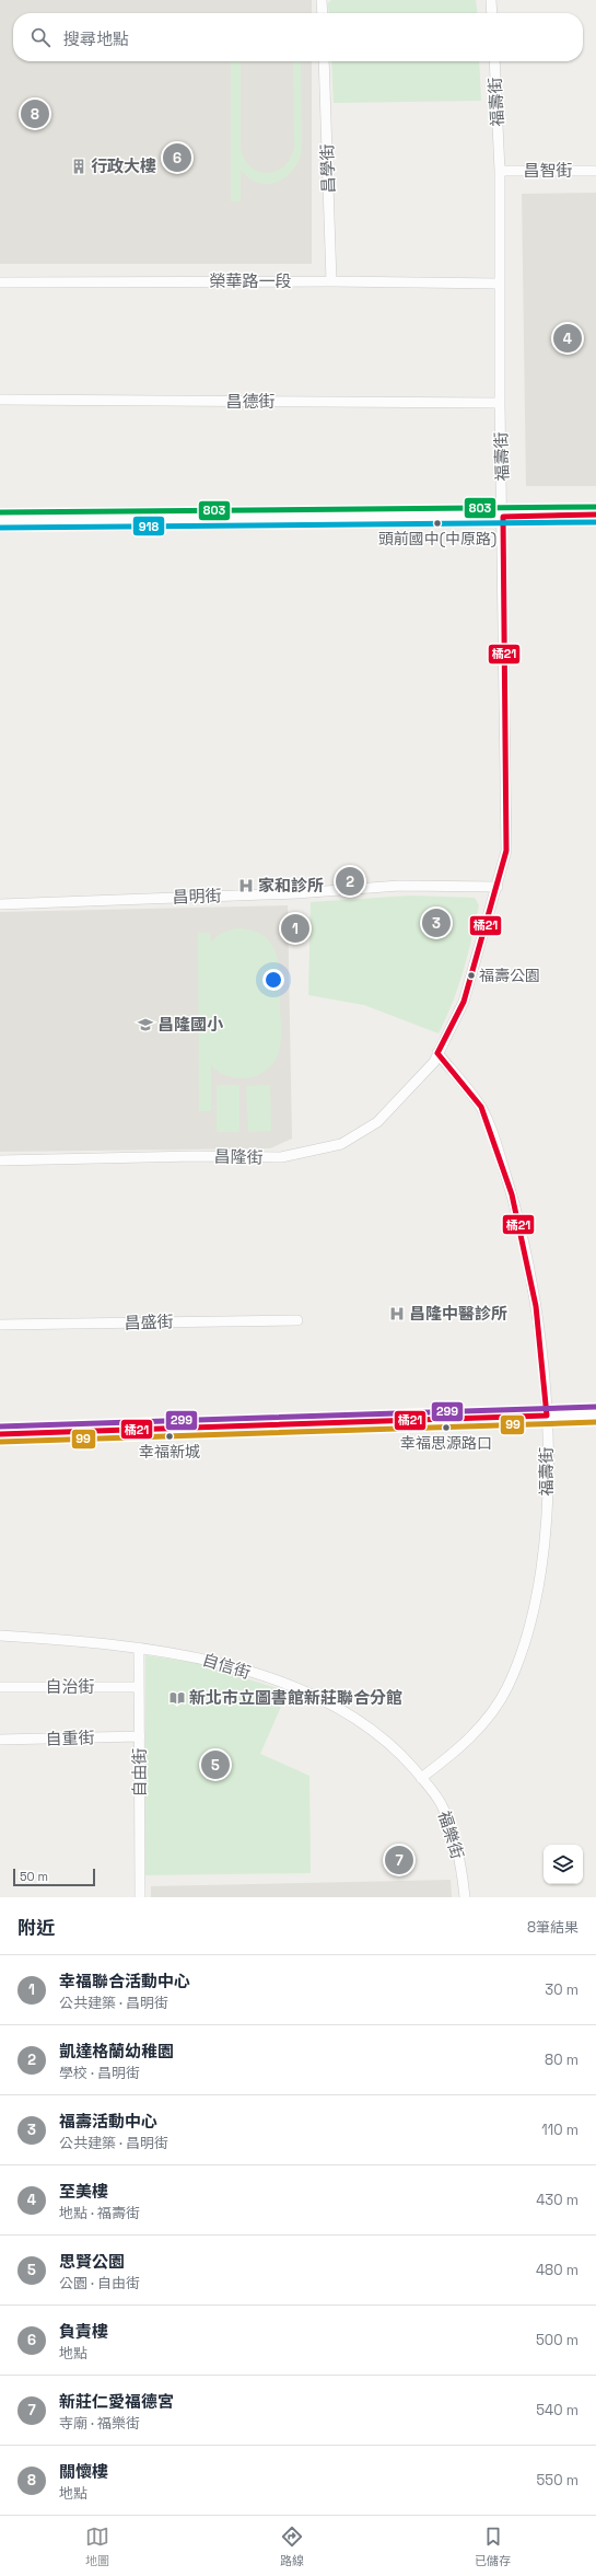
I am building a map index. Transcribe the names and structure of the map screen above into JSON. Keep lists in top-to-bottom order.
{
  "streets": {
    "street": [
      "福壽街",
      "昌學街",
      "昌智街",
      "榮華路一段",
      "昌德街",
      "昌明街",
      "昌隆街",
      "昌盛街",
      "自信街",
      "自治街",
      "自重街",
      "自由街",
      "福樂街"
    ]
  },
  "crossings": [
    ["福壽街", "昌智街"],
    ["福壽街", "榮華路一段"],
    ["福壽街", "昌德街"],
    ["福壽街", "昌明街"],
    ["福壽街", "昌隆街"],
    ["福壽街", "自信街"],
    ["福壽街", "福樂街"],
    ["昌學街", "榮華路一段"],
    ["自信街", "自由街"],
    ["自信街", "福樂街"],
    ["自治街", "自由街"],
    ["自重街", "自由街"]
  ],
  "places": {
    "building": ["行政大樓"],
    "other": [
      "頭前國中(中原路)",
      "福壽公園",
      "幸福思源路口",
      "幸福新城"
    ],
    "hospital": ["家和診所", "昌隆中醫診所"],
    "school or university": ["昌隆國小"],
    "library": ["新北市立圖書館新莊聯合分館"]
  },
  "lines": [
    "transit line 803",
    "transit line 橘21",
    "transit line 918",
    "transit line 299",
    "transit line 99"
  ],
  "scale_bar": "50 m",
  "page": {
    "search": "搜尋地點",
    "pins": [
      "8",
      "6",
      "4",
      "2",
      "3",
      "1",
      "5",
      "7"
    ],
    "scale": "50 m",
    "heading": ["附近", "8筆結果"],
    "list": [
      {
        "mark": "1",
        "name": "幸福聯合活動中心",
        "note": "公共建築 · 昌明街",
        "value": "30 m"
      },
      {
        "mark": "2",
        "name": "凱達格蘭幼稚園",
        "note": "學校 · 昌明街",
        "value": "80 m"
      },
      {
        "mark": "3",
        "name": "福壽活動中心",
        "note": "公共建築 · 昌明街",
        "value": "110 m"
      },
      {
        "mark": "4",
        "name": "至美樓",
        "note": "地點 · 福壽街",
        "value": "430 m"
      },
      {
        "mark": "5",
        "name": "思賢公園",
        "note": "公園 · 自由街",
        "value": "480 m"
      },
      {
        "mark": "6",
        "name": "負責樓",
        "note": "地點",
        "value": "500 m"
      },
      {
        "mark": "7",
        "name": "新莊仁愛福德宮",
        "note": "寺廟 · 福樂街",
        "value": "540 m"
      },
      {
        "mark": "8",
        "name": "關懷樓",
        "note": "地點",
        "value": "550 m"
      }
    ],
    "nav": ["地圖", "路線", "已儲存"]
  }
}
